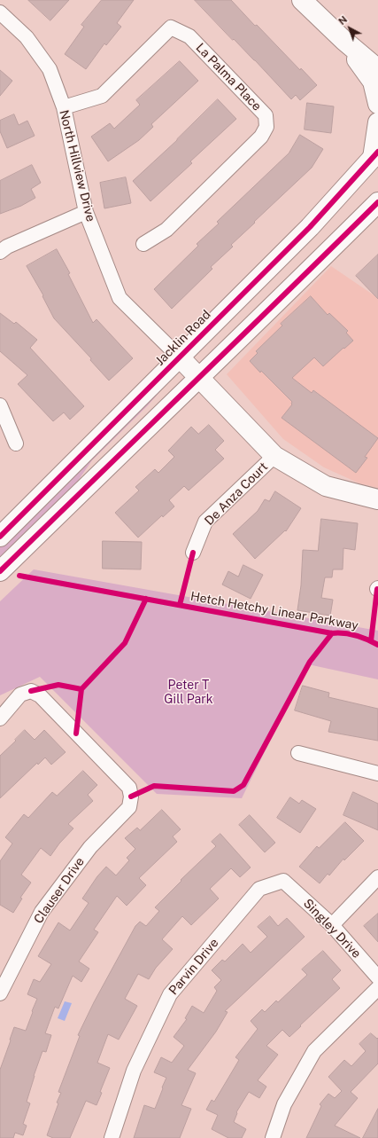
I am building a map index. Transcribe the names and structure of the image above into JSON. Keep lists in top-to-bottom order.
{
  "streets": {
    "main road": ["North Hillview Drive", "Jacklin Road"],
    "street": [
      "La Palma Place",
      "De Anza Court",
      "Clauser Drive",
      "Singley Drive",
      "Parvin Drive"
    ],
    "cycle path": ["Hetch Hetchy Linear Parkway"]
  },
  "crossings": [
    ["La Palma Place", "North Hillview Drive"],
    ["North Hillview Drive", "Jacklin Road"],
    ["North Hillview Drive", "De Anza Court"],
    ["Singley Drive", "Parvin Drive"]
  ],
  "parks": ["Peter T Gill Park"],
  "north": "top left"
}
